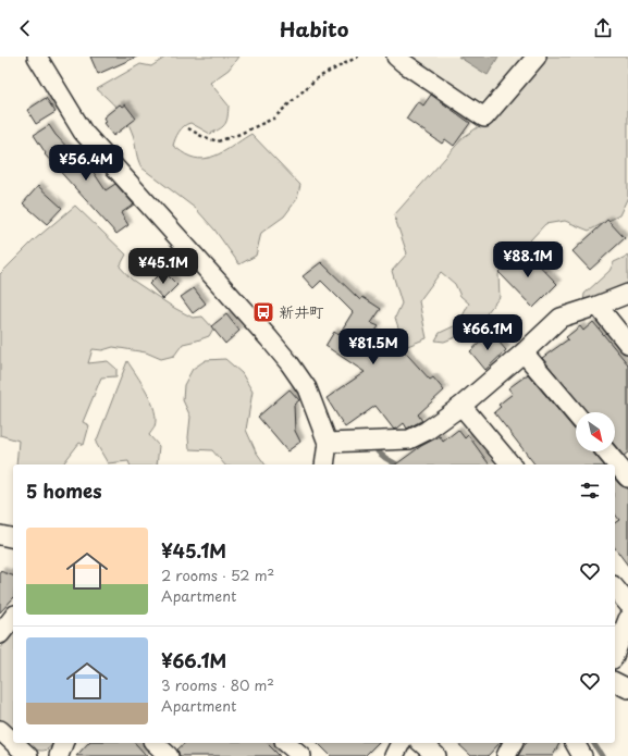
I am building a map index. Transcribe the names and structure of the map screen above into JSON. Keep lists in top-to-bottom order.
{
  "places": {
    "bus stop": ["新井町"]
  },
  "north": "bottom right",
  "page": {
    "header": "Habito",
    "price": [
      "¥56.4M",
      "¥88.1M",
      "¥45.1M",
      "¥66.1M",
      "¥81.5M"
    ],
    "heading": "5 homes",
    "list": [
      {
        "name": "¥45.1M",
        "note": "2 rooms · 52 m² · Apartment"
      },
      {
        "name": "¥66.1M",
        "note": "3 rooms · 80 m² · Apartment"
      }
    ]
  }
}
